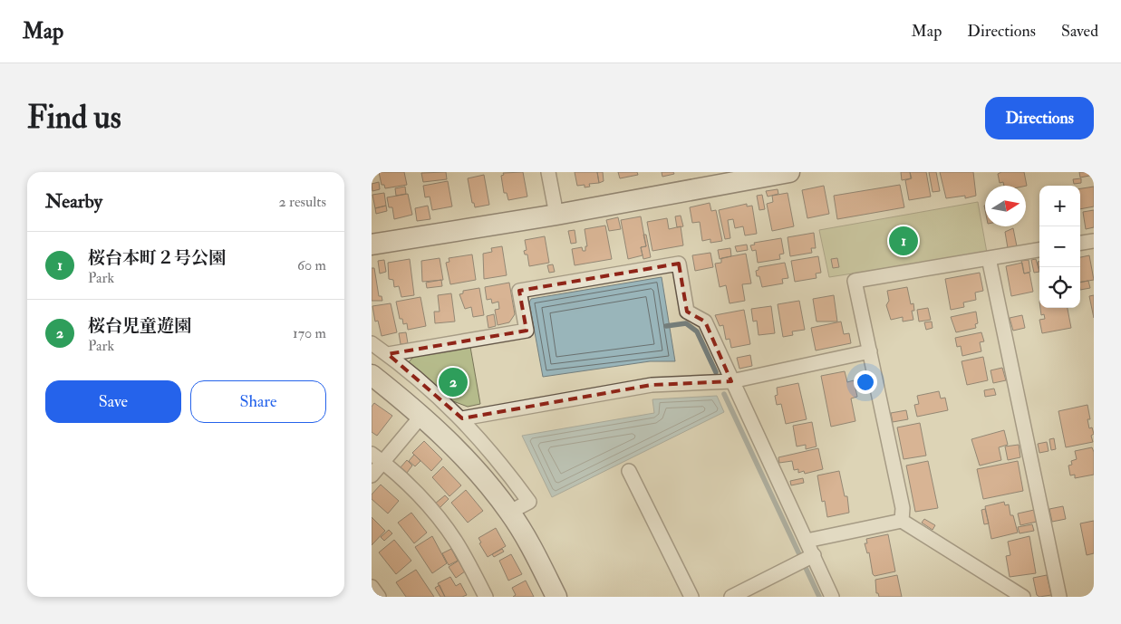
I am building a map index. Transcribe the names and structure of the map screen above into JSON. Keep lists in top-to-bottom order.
{
  "north": "right",
  "page": {
    "header": "Map",
    "nav": ["Map", "Directions", "Saved"],
    "buttons": [
      "Directions",
      ["Save", "Share"]
    ],
    "title": "Find us",
    "heading": ["Nearby", "2 results"],
    "map_buttons": ["+", "−"],
    "pins": ["1", "2"],
    "list": [
      {
        "mark": "1",
        "name": "桜台本町２号公園",
        "note": "Park",
        "value": "60 m"
      },
      {
        "mark": "2",
        "name": "桜台児童遊園",
        "note": "Park",
        "value": "170 m"
      }
    ]
  }
}
